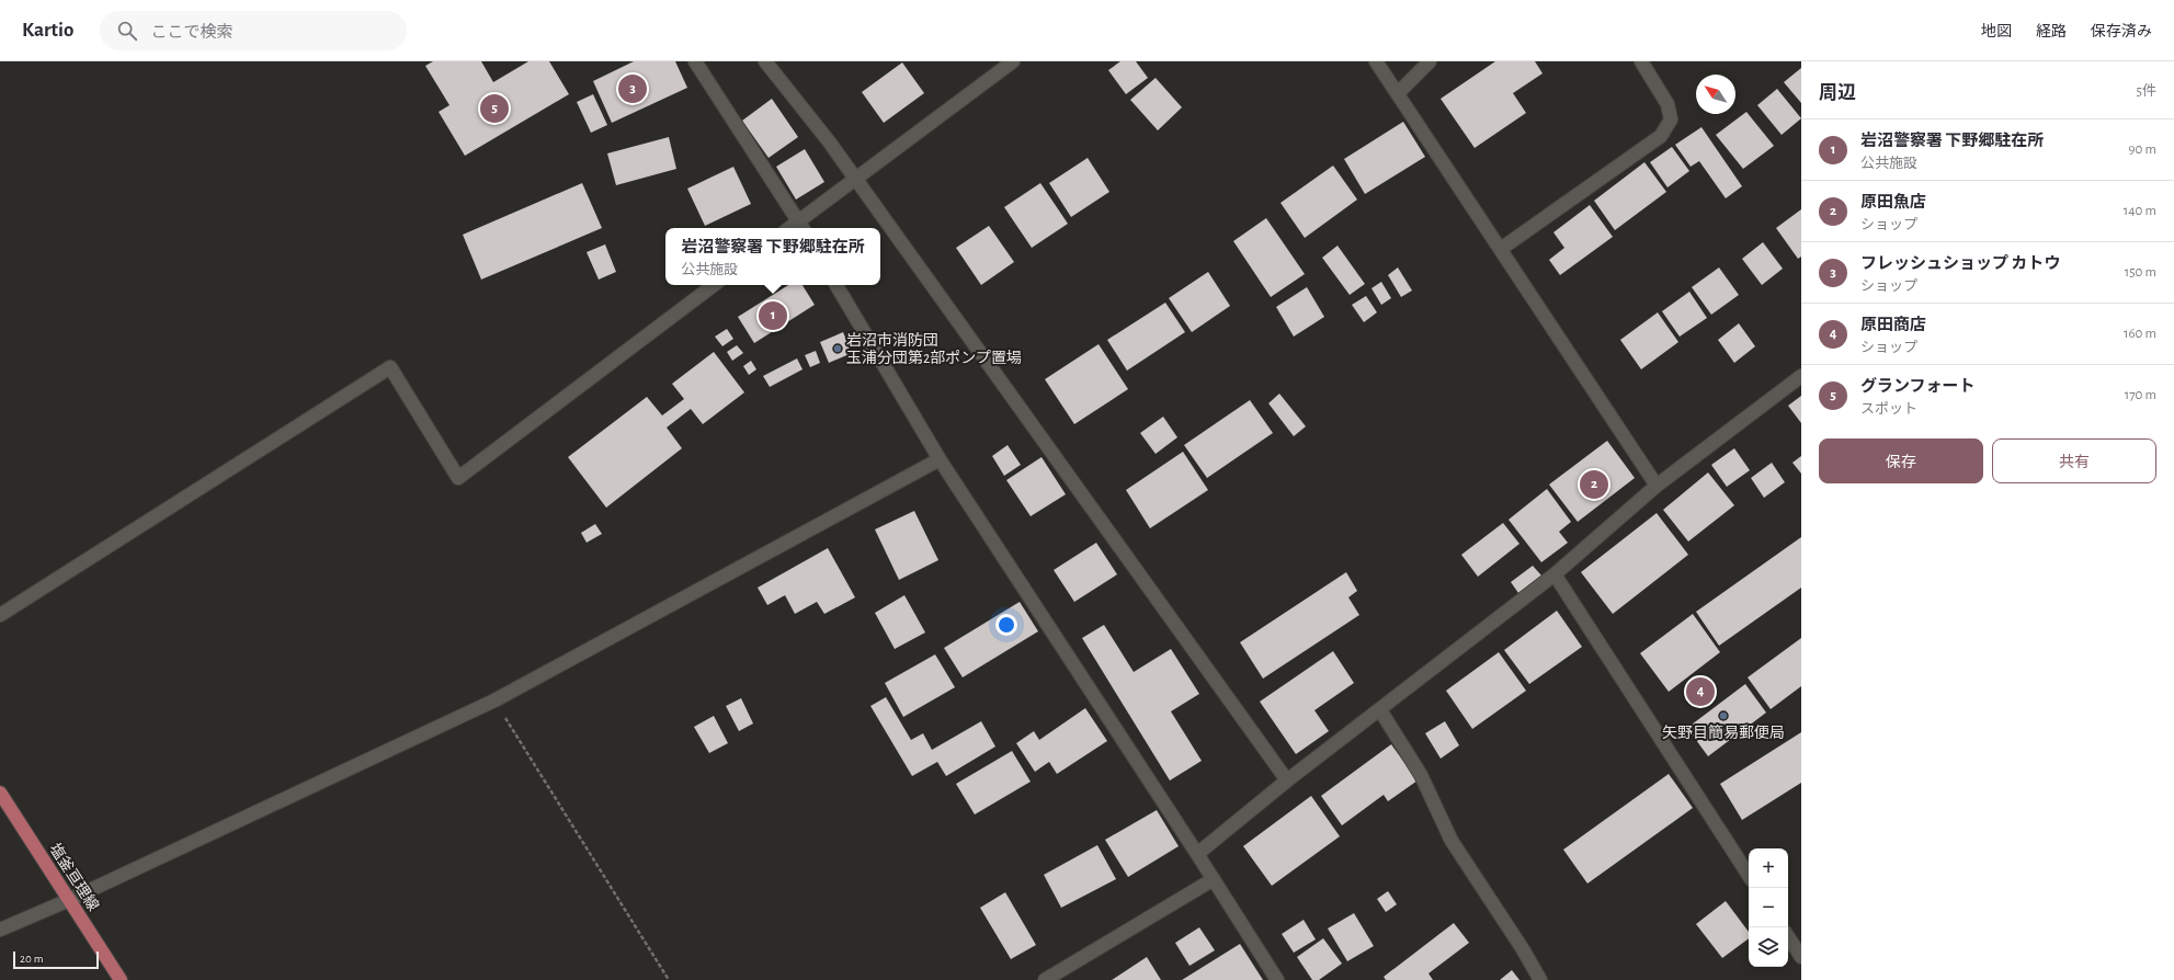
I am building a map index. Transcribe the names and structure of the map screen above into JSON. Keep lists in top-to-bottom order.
{
  "streets": {
    "main road": ["塩釜亘理線"]
  },
  "places": ["岩沼市消防団 玉浦分団第2部ポンプ置場", "矢野目簡易郵便局"],
  "scale_bar": "20 m",
  "north": "top left",
  "page": {
    "header": "Kartio",
    "search": "ここで検索",
    "nav": ["地図", "経路", "保存済み"],
    "heading": ["周辺", "5件"],
    "pins": [
      "3",
      "5",
      "1",
      "2",
      "4"
    ],
    "list": [
      {
        "mark": "1",
        "name": "岩沼警察署 下野郷駐在所",
        "note": "公共施設",
        "value": "90 m"
      },
      {
        "mark": "2",
        "name": "原田魚店",
        "note": "ショップ",
        "value": "140 m"
      },
      {
        "mark": "3",
        "name": "フレッシュショップ カトウ",
        "note": "ショップ",
        "value": "150 m"
      },
      {
        "mark": "4",
        "name": "原田商店",
        "note": "ショップ",
        "value": "160 m"
      },
      {
        "mark": "5",
        "name": "グランフォート",
        "note": "スポット",
        "value": "170 m"
      }
    ],
    "popup": ["岩沼警察署 下野郷駐在所", "公共施設"],
    "buttons": ["保存", "共有"],
    "map_buttons": ["+", "−"],
    "scale": "20 m"
  }
}
